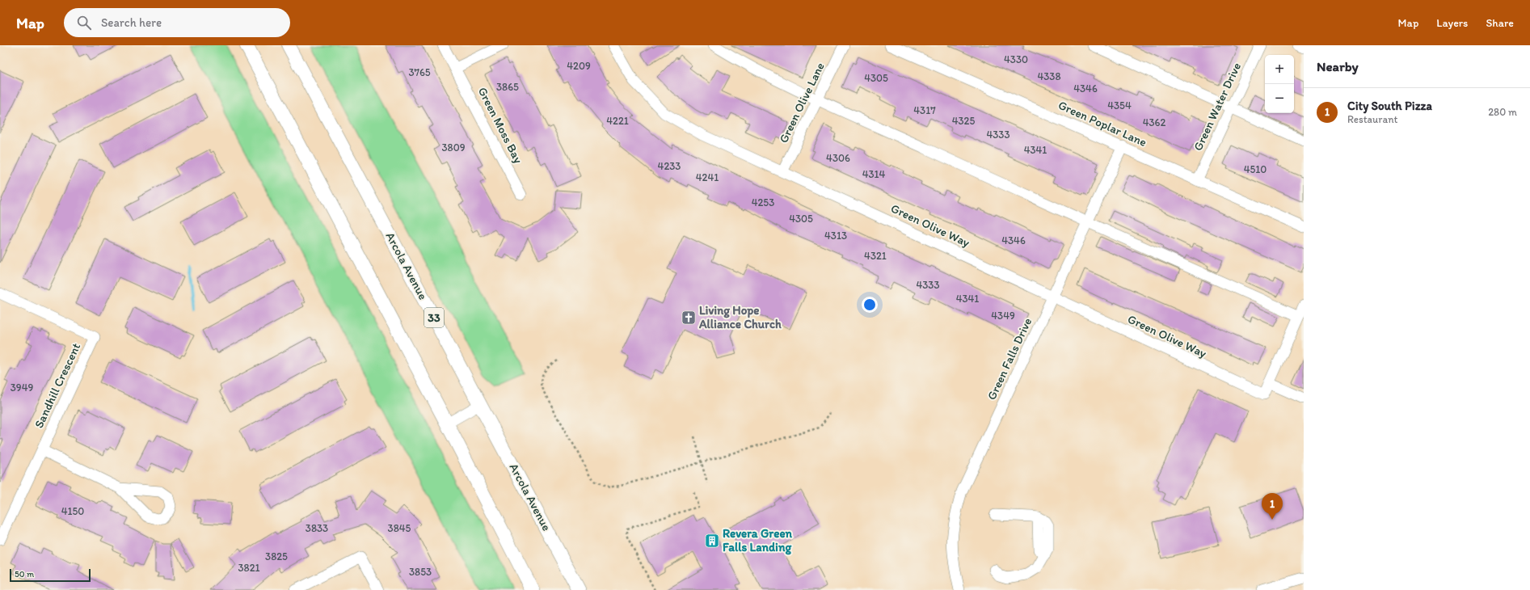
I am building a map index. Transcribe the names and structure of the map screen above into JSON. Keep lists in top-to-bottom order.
{
  "streets": {
    "main road": ["Arcola Avenue", "33"],
    "street": [
      "Green Olive Lane",
      "Green Water Drive",
      "Green Poplar Lane",
      "Green Moss Bay",
      "Green Olive Way",
      "Green Falls Drive",
      "Sandhill Crescent"
    ]
  },
  "crossings": [
    ["Green Olive Lane", "Green Olive Way"],
    ["Green Water Drive", "Green Poplar Lane"],
    ["Green Poplar Lane", "Green Falls Drive"],
    ["Green Olive Way", "Green Falls Drive"]
  ],
  "places": {
    "church": ["Living Hope Alliance Church"],
    "building": ["Revera Green Falls Landing"]
  },
  "house_numbers": [
    "4330",
    "4209",
    "3765",
    "4338",
    "4305",
    "3865",
    "4346",
    "4354",
    "4317",
    "4221",
    "4325",
    "4362",
    "4333",
    "3809",
    "4341",
    "4306",
    "4233",
    "4510",
    "4314",
    "4241",
    "4253",
    "4305",
    "4313",
    "4346",
    "4321",
    "4333",
    "4341",
    "4349",
    "3949",
    "4150",
    "3833",
    "3845",
    "3825",
    "3821",
    "3853"
  ],
  "scale_bar": "50 m",
  "page": {
    "header": "Map",
    "search": "Search here",
    "nav": ["Map", "Layers", "Share"],
    "heading": "Nearby",
    "map_buttons": ["+", "−"],
    "list": [
      {
        "mark": "1",
        "name": "City South Pizza",
        "note": "Restaurant",
        "value": "280 m"
      }
    ],
    "pins": "1",
    "scale": "50 m"
  }
}
